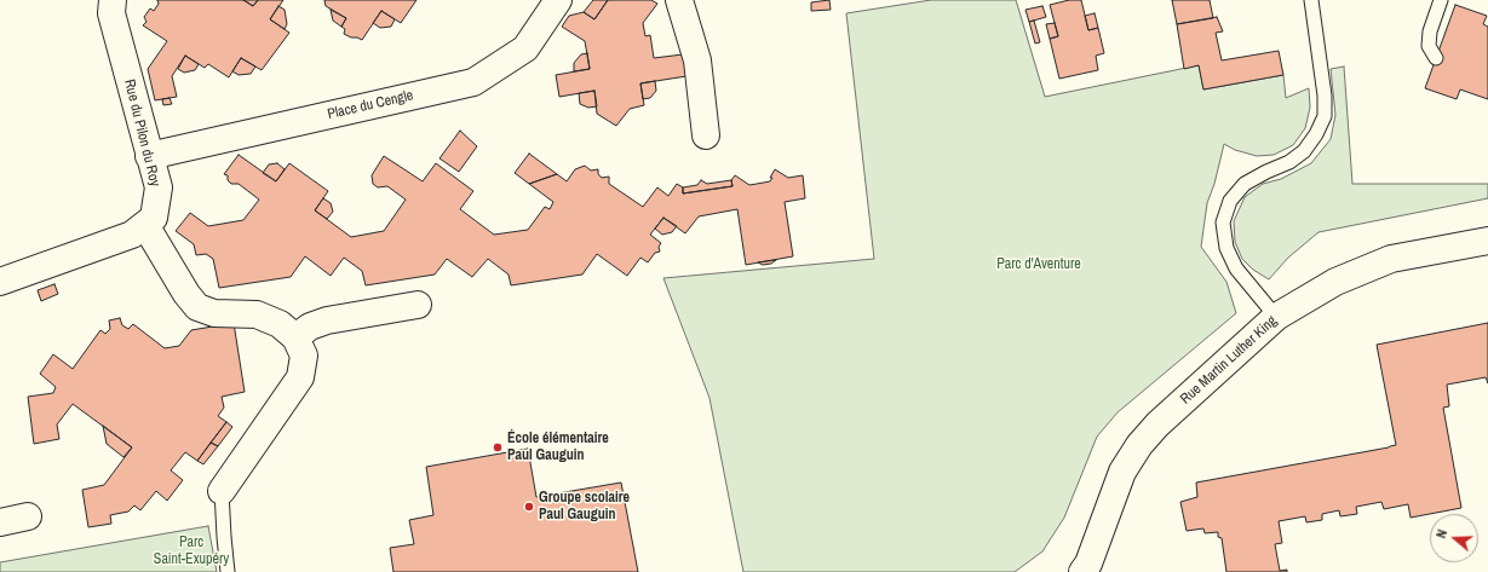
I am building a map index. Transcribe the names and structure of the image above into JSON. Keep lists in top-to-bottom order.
{
  "streets": {
    "street": ["Place du Cengle", "Rue du Pilon du Roy", "Rue Martin Luther King"]
  },
  "crossings": [
    ["Place du Cengle", "Rue du Pilon du Roy"]
  ],
  "parks": ["Parc d'Aventure", "Parc Saint-Exupéry"],
  "places": ["École élémentaire Paul Gauguin", "Groupe scolaire Paul Gauguin"],
  "north": "left"
}
